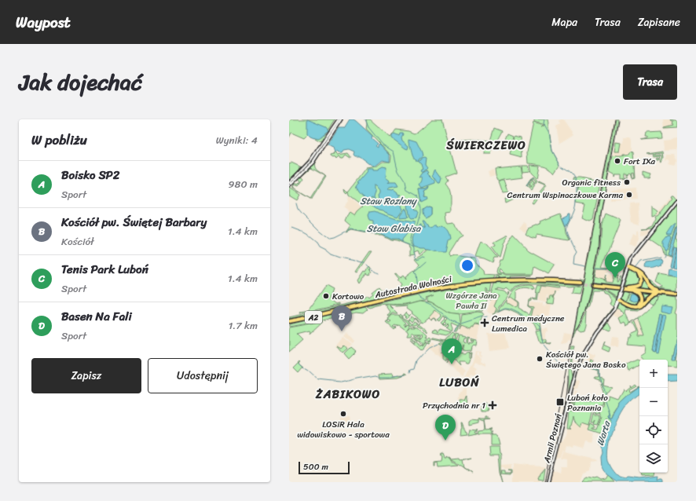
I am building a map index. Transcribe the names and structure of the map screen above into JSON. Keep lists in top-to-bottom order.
{
  "streets": {
    "highway": ["Autostrada Wolności", "A2"],
    "main road": ["Armii Poznań"]
  },
  "districts": ["ŚWIERCZEWO", "LUBOŃ", "ŻABIKOWO"],
  "water": ["Staw Rozlany", "Staw Glabisa", "Warta"],
  "parks": ["Wzgórze Jana Pawła II"],
  "places": {
    "other": [
      "Fort IXa",
      "Organic fitness",
      "Centrum Wspinaczkowe Karma",
      "Kortowo",
      "Kościół pw. Świętego Jana Bosko",
      "LOSiR Hala widowiskowo - sportowa"
    ],
    "health": ["Centrum medyczne Lumedica", "Przychodnia nr 1"],
    "transit": ["Luboń koło Poznania"]
  },
  "scale_bar": "500 m",
  "page": {
    "header": "Waypost",
    "nav": ["Mapa", "Trasa", "Zapisane"],
    "title": "Jak dojechać",
    "buttons": [
      "Trasa",
      ["Zapisz", "Udostępnij"]
    ],
    "heading": ["W pobliżu", "Wyniki: 4"],
    "list": [
      {
        "mark": "A",
        "name": "Boisko SP2",
        "note": "Sport",
        "value": "980 m"
      },
      {
        "mark": "B",
        "name": "Kościół pw. Świętej Barbary",
        "note": "Kościół",
        "value": "1.4 km"
      },
      {
        "mark": "C",
        "name": "Tenis Park Luboń",
        "note": "Sport",
        "value": "1.4 km"
      },
      {
        "mark": "D",
        "name": "Basen Na Fali",
        "note": "Sport",
        "value": "1.7 km"
      }
    ],
    "pins": [
      "C",
      "B",
      "A",
      "D"
    ],
    "map_buttons": ["+", "−"],
    "scale": "500 m"
  }
}
